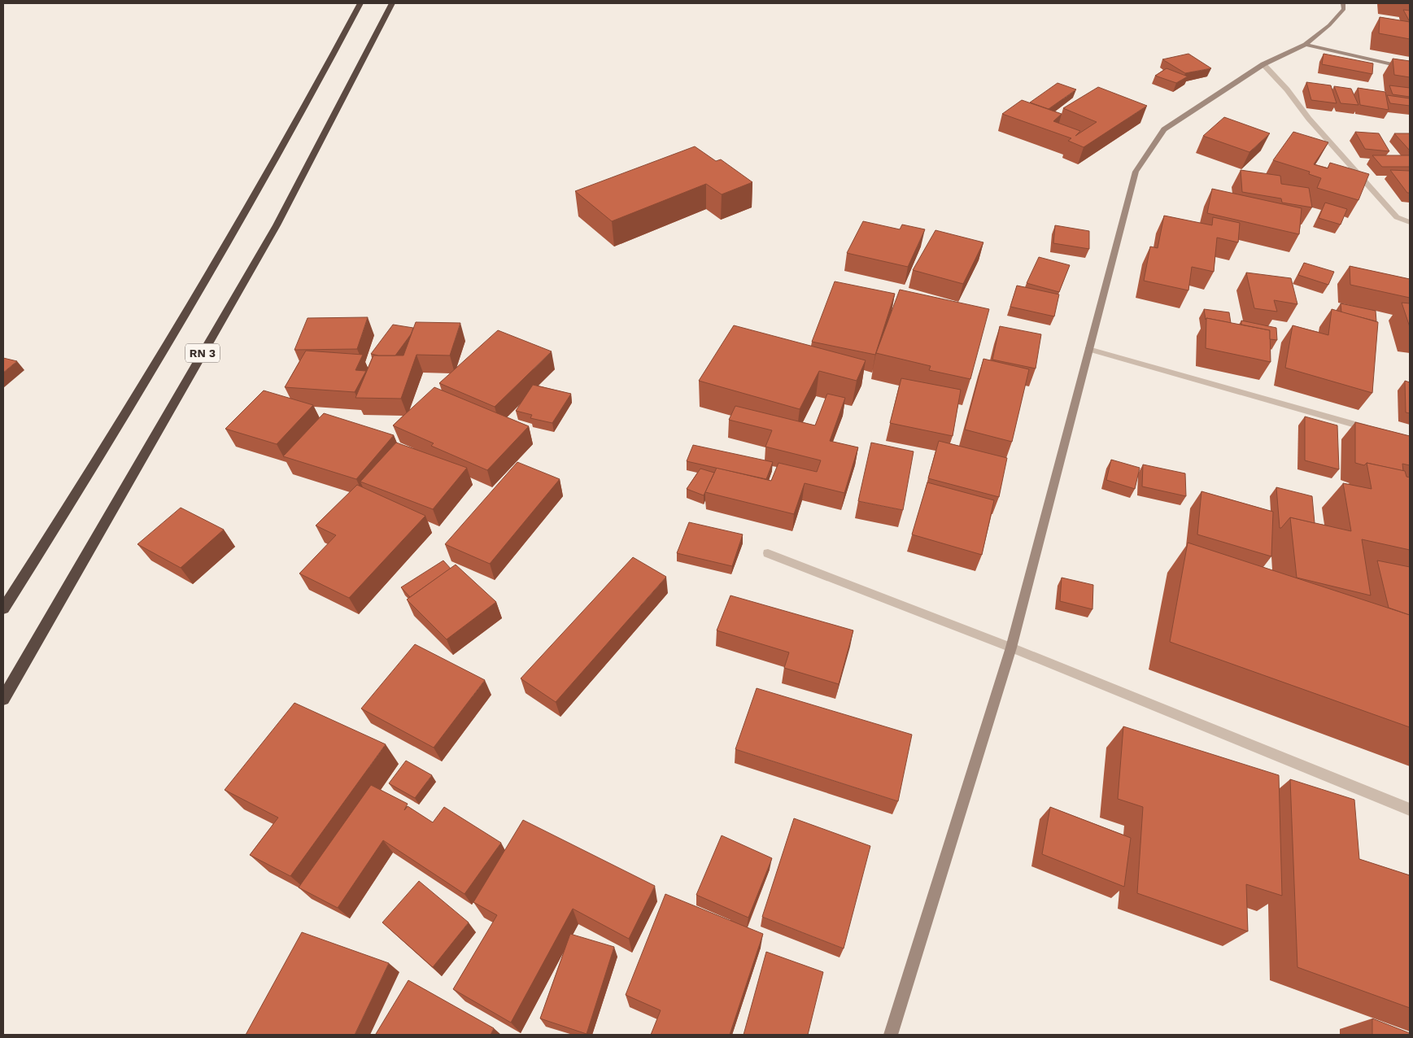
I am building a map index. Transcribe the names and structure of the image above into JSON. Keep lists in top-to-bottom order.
{
  "streets": {
    "highway": ["RN 3"]
  }
}
